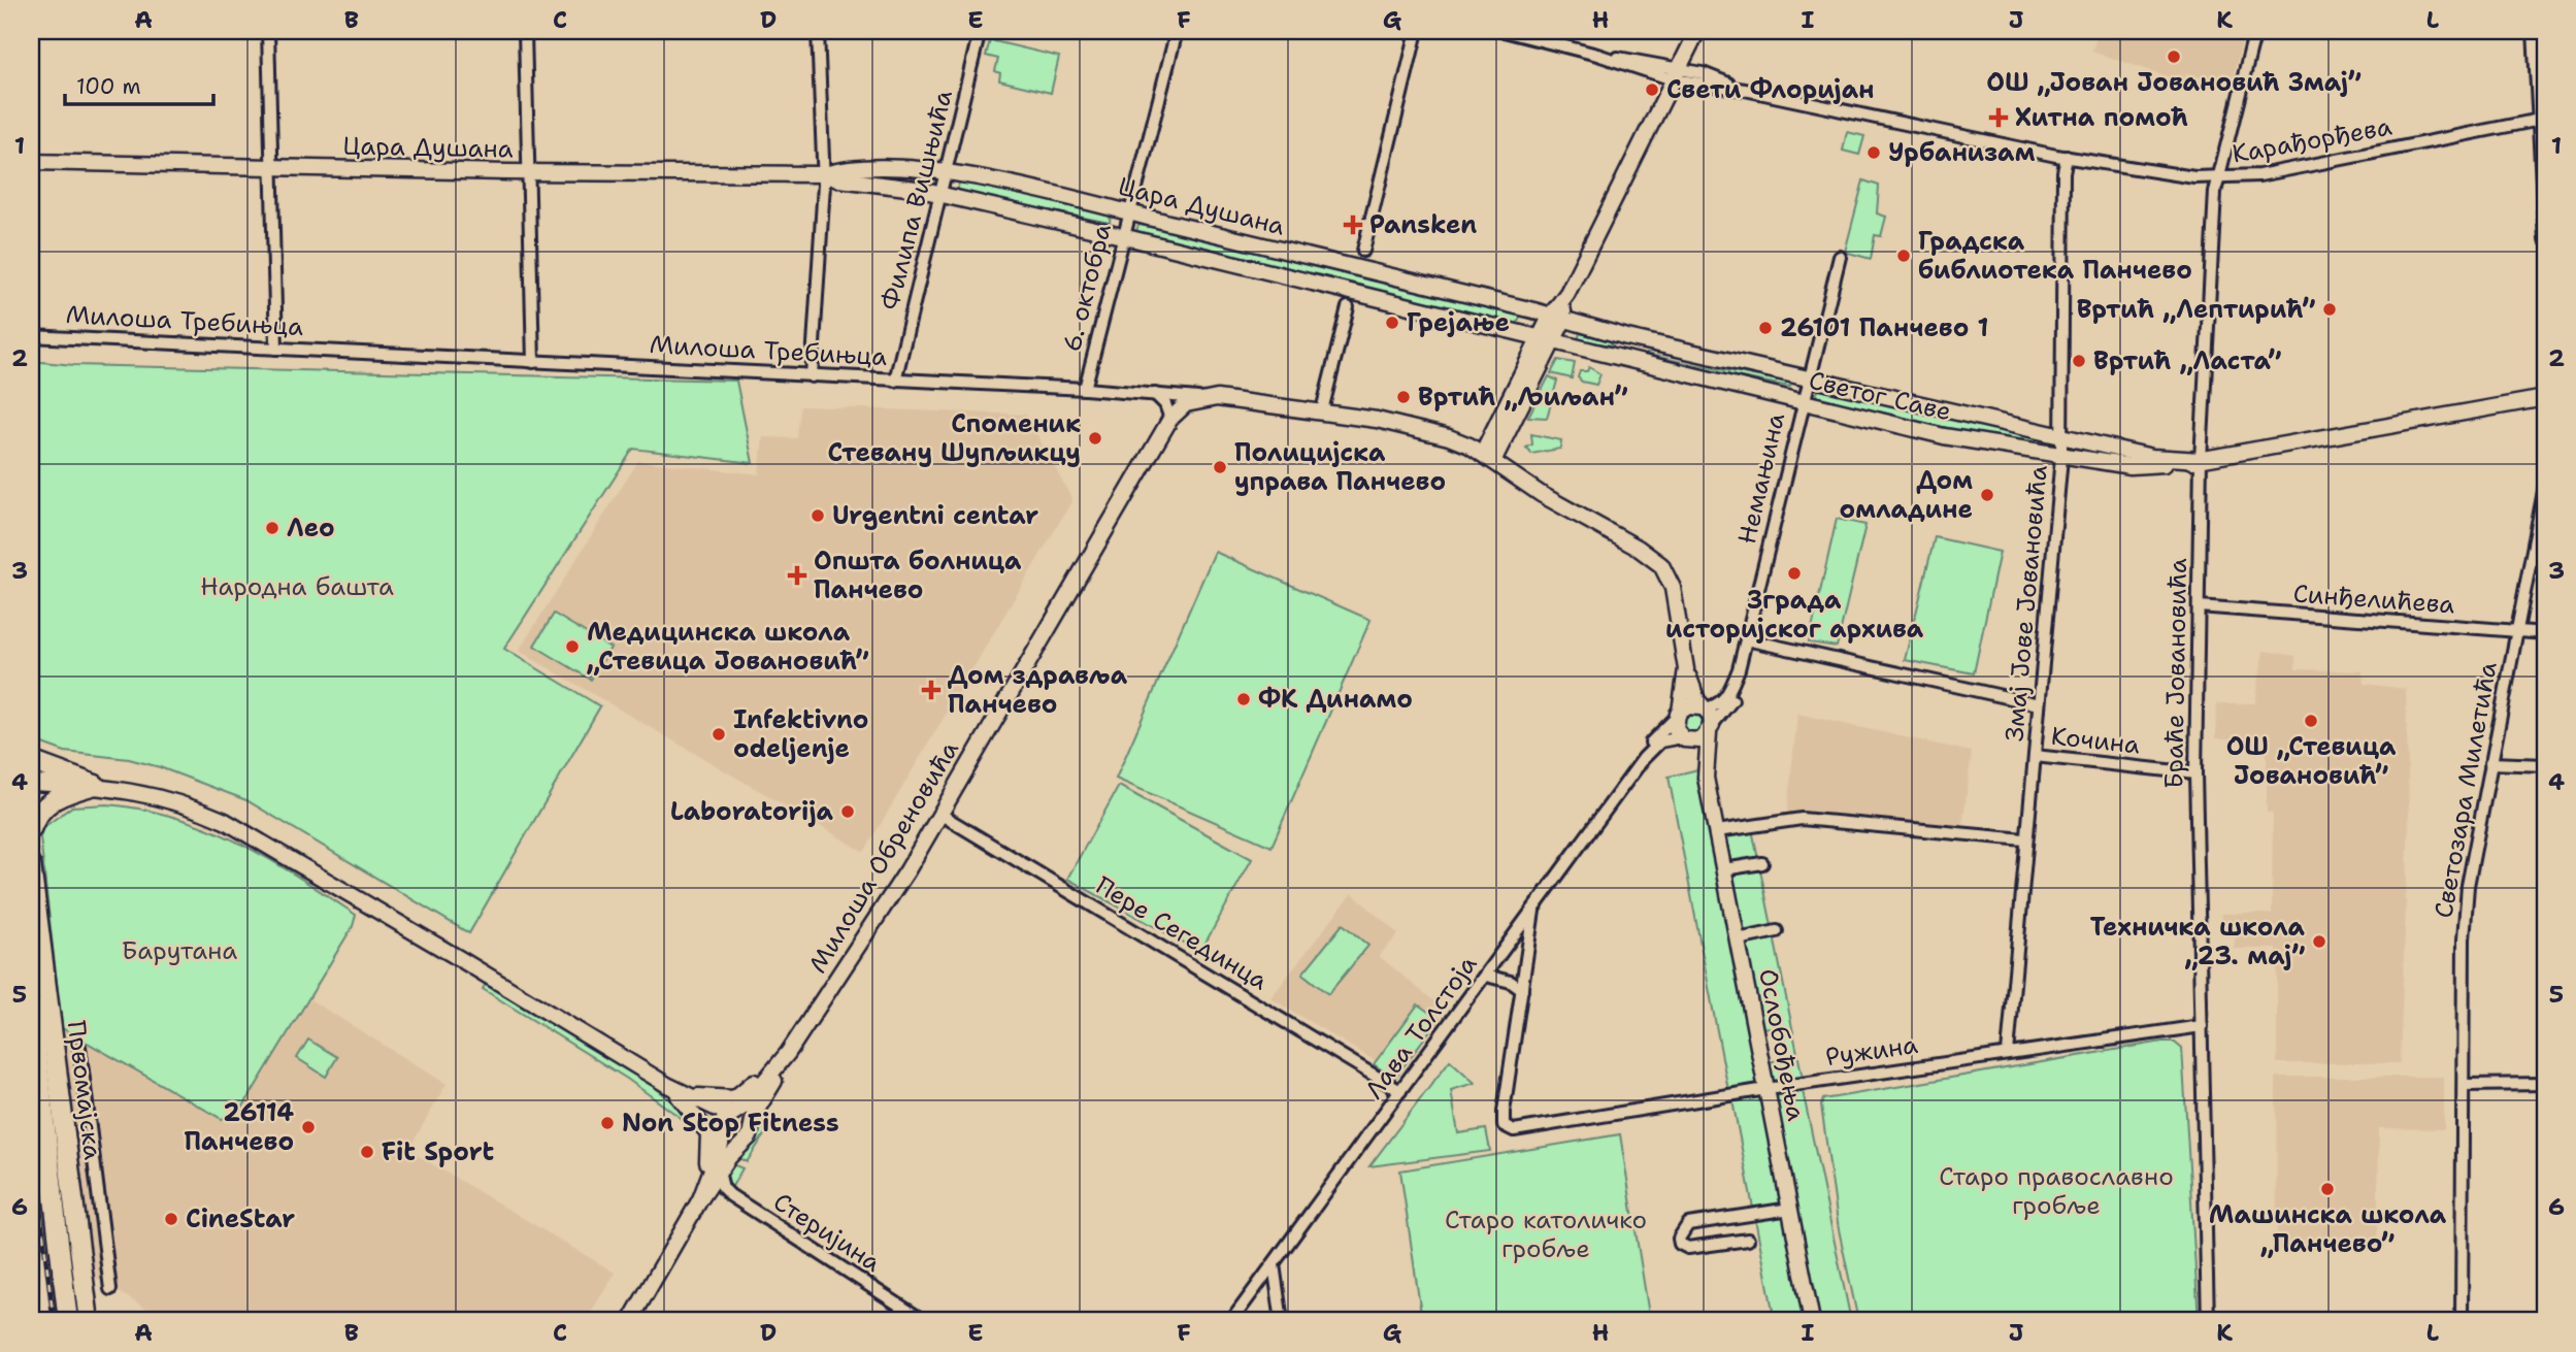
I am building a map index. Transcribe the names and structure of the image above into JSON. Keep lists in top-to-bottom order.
{
  "streets": {
    "main road": ["Првомајска"],
    "street": [
      "Карађорђева",
      "Цара Душана",
      "Филипа Вишњића",
      "6. октобра",
      "Милоша Требињца",
      "Светог Саве",
      "Немањина",
      "Синђелићева",
      "Змај Јове Јовановића",
      "Браће Јовановића",
      "Кочина",
      "Светозара Милетића",
      "Милоша Обреновића",
      "Пере Сегединца",
      "Лава Толстоја",
      "Ослобођења",
      "Ружина",
      "Стеријина"
    ]
  },
  "crossings": [
    ["Карађорђева", "Змај Јове Јовановића"],
    ["Карађорђева", "Браће Јовановића"],
    ["Цара Душана", "Филипа Вишњића"],
    ["Цара Душана", "6. октобра"],
    ["Цара Душана", "Светог Саве"],
    ["Филипа Вишњића", "Милоша Требињца"],
    ["6. октобра", "Милоша Требињца"],
    ["Милоша Требињца", "Милоша Обреновића"],
    ["Светог Саве", "Немањина"],
    ["Светог Саве", "Змај Јове Јовановића"],
    ["Светог Саве", "Браће Јовановића"],
    ["Синђелићева", "Браће Јовановића"],
    ["Синђелићева", "Светозара Милетића"],
    ["Змај Јове Јовановића", "Кочина"],
    ["Змај Јове Јовановића", "Ружина"],
    ["Браће Јовановића", "Кочина"],
    ["Браће Јовановића", "Ружина"],
    ["Милоша Обреновића", "Пере Сегединца"],
    ["Пере Сегединца", "Лава Толстоја"],
    ["Лава Толстоја", "Ослобођења"],
    ["Ослобођења", "Ружина"]
  ],
  "parks": [
    "Народна башта",
    "Барутана",
    "Старо православно гробље",
    "Старо католичко гробље"
  ],
  "places": {
    "other": [
      "ОШ „Јован Јовановић Змај”",
      "Свети Флоријан",
      "Урбанизам",
      "Градска библиотека Панчево",
      "Вртић „Лептирић”",
      "Грејање",
      "26101 Панчево 1",
      "Вртић „Ласта”",
      "Вртић „Љиљан”",
      "Споменик Стевану Шупљикцу",
      "Полицијска управа Панчево",
      "Дом омладине",
      "Urgentni centar",
      "Лео",
      "Зграда историјског архива",
      "Медицинска школа „Стевица Јовановић”",
      "ФК Динамо",
      "ОШ „Стевица Јовановић”",
      "Infektivno odeljenje",
      "Laboratorija",
      "Техничка школа „23. мај”",
      "Non Stop Fitness",
      "26114 Панчево",
      "Fit Sport",
      "Машинска школа „Панчево”",
      "CineStar"
    ],
    "health": [
      "Хитна помоћ",
      "Pansken",
      "Општа болница Панчево",
      "Дом здравља Панчево"
    ]
  },
  "scale_bar": "100 m",
  "grid": {
    "columns": [
      "A",
      "B",
      "C",
      "D",
      "E",
      "F",
      "G",
      "H",
      "I",
      "J",
      "K",
      "L"
    ],
    "rows": [
      "1",
      "2",
      "3",
      "4",
      "5",
      "6"
    ]
  }
}
